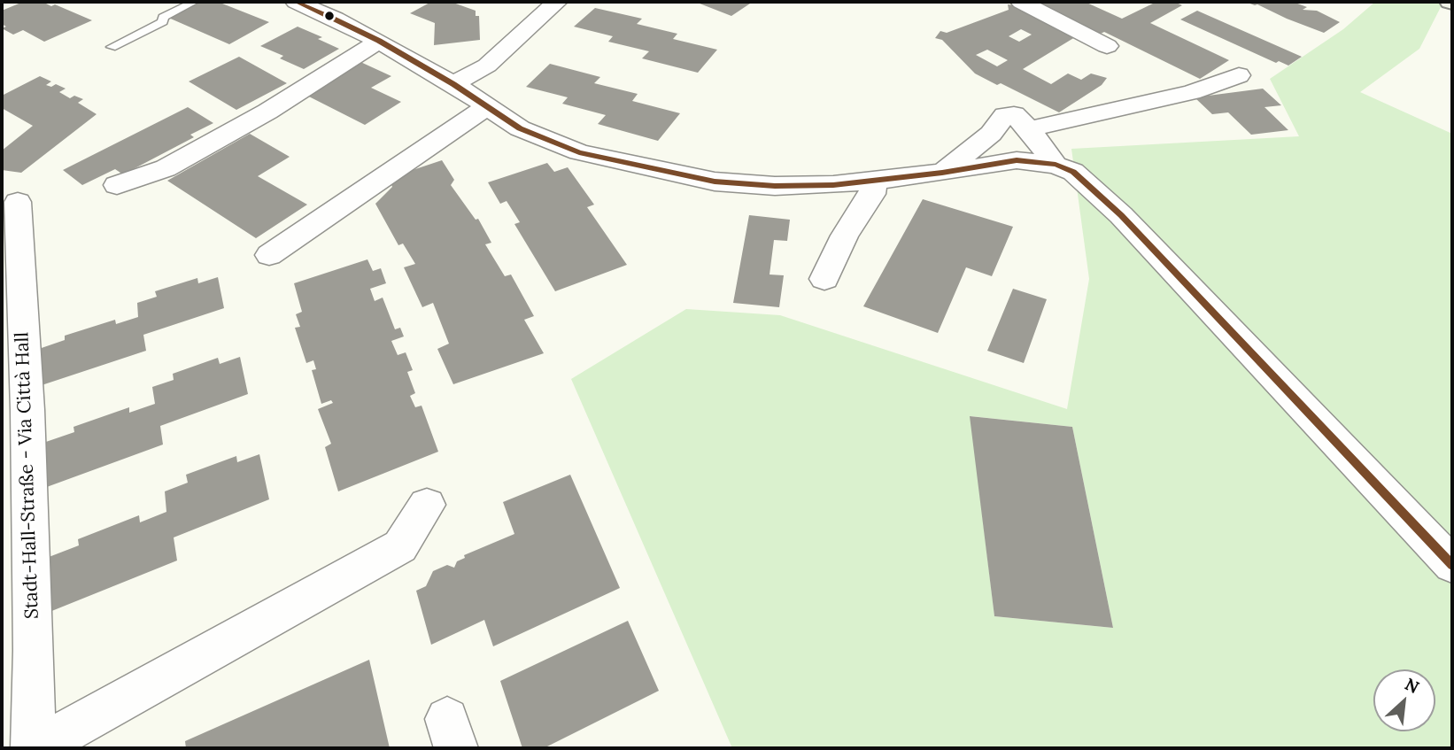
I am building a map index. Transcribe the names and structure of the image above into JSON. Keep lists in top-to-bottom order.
{
  "streets": {
    "street": ["Stadt-Hall-Straße - Via Città Hall"]
  },
  "north": "top right"
}
